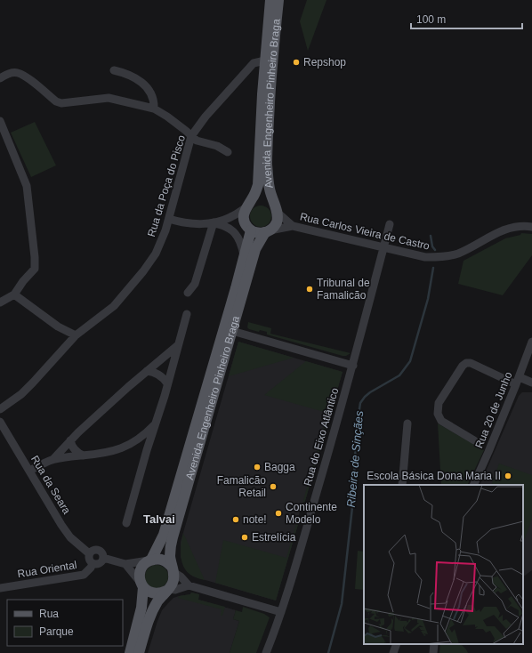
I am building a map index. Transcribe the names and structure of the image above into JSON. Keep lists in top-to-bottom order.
{
  "streets": {
    "main road": ["Avenida Engenheiro Pinheiro Braga"],
    "street": [
      "Rua da Poça do Pisco",
      "Rua Carlos Vieira de Castro",
      "Rua 20 de Junho",
      "Rua do Eixo Atlântico",
      "Rua da Seara",
      "Rua Oriental"
    ]
  },
  "crossings": [
    ["Avenida Engenheiro Pinheiro Braga", "Rua da Poça do Pisco"],
    ["Avenida Engenheiro Pinheiro Braga", "Rua Carlos Vieira de Castro"],
    ["Rua Carlos Vieira de Castro", "Rua do Eixo Atlântico"],
    ["Rua da Seara", "Rua Oriental"]
  ],
  "districts": ["Talvai"],
  "water": ["Ribeira de Sinçães"],
  "places": [
    "Repshop",
    "Tribunal de Famalicão",
    "Bagga",
    "Escola Básica Dona Maria II",
    "Famalicão Retail",
    "Continente Modelo",
    "note!",
    "Estrelícia"
  ],
  "legend": ["Rua", "Parque"],
  "scale_bar": "100 m"
}
